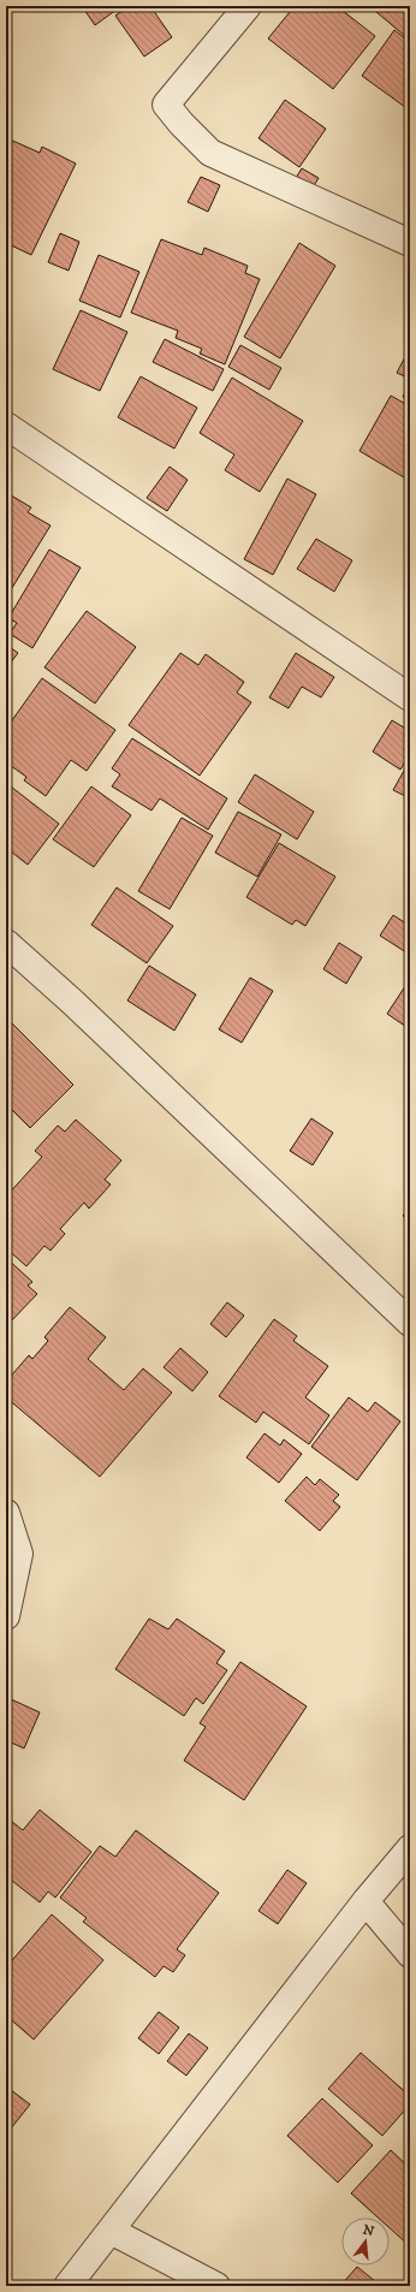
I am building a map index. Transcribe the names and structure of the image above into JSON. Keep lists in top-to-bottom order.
{
  "north": "top"
}
